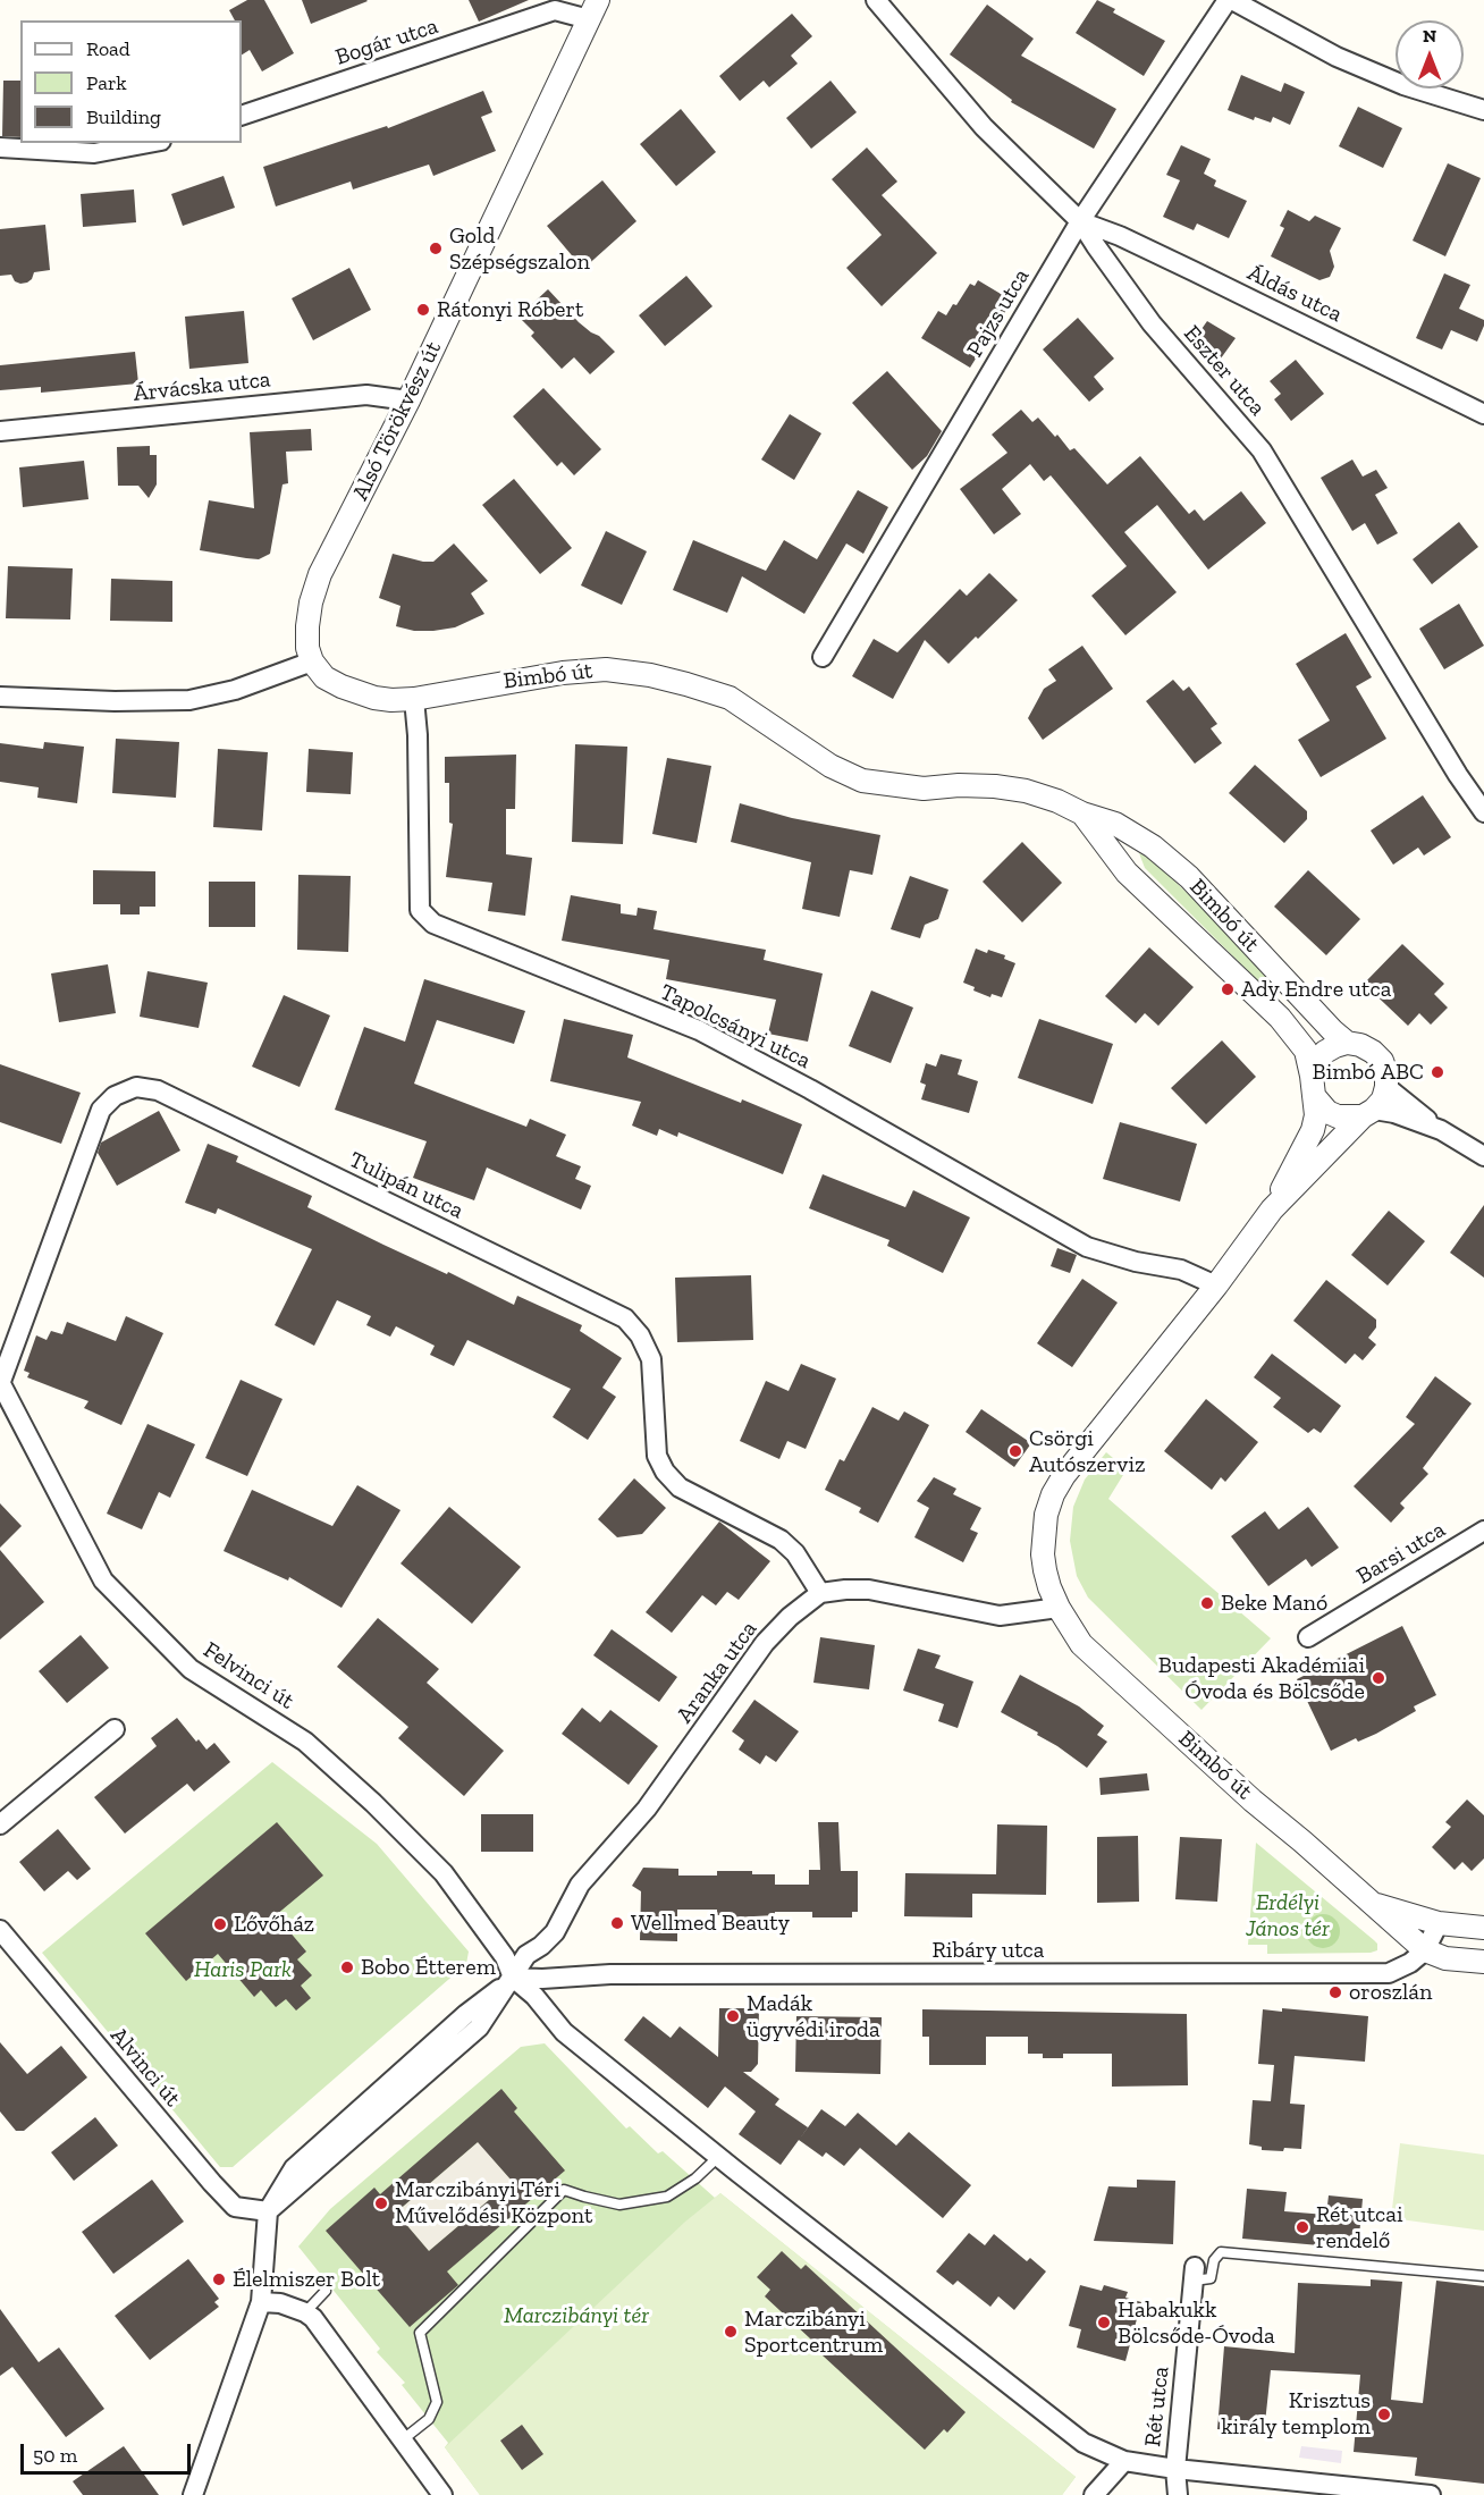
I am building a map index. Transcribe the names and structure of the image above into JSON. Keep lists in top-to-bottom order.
{
  "streets": {
    "street": [
      "Bogár utca",
      "Áldás utca",
      "Pajzs utca",
      "Eszter utca",
      "Árvácska utca",
      "Alsó Törökvész út",
      "Bimbó út",
      "Tapolcsányi utca",
      "Tulipán utca",
      "Barsi utca",
      "Aranka utca",
      "Felvinci út",
      "Ribáry utca",
      "Alvinci út",
      "Rét utca"
    ]
  },
  "crossings": [
    ["Bogár utca", "Alsó Törökvész út"],
    ["Áldás utca", "Pajzs utca"],
    ["Áldás utca", "Eszter utca"],
    ["Pajzs utca", "Eszter utca"],
    ["Árvácska utca", "Alsó Törökvész út"],
    ["Alsó Törökvész út", "Bimbó út"],
    ["Bimbó út", "Tapolcsányi utca"],
    ["Bimbó út", "Ribáry utca"],
    ["Tulipán utca", "Aranka utca"],
    ["Tulipán utca", "Felvinci út"],
    ["Aranka utca", "Felvinci út"],
    ["Aranka utca", "Ribáry utca"],
    ["Felvinci út", "Ribáry utca"]
  ],
  "parks": ["Erdélyi János tér", "Haris Park", "Marczibányi tér"],
  "places": [
    "Gold Szépségszalon",
    "Rátonyi Róbert",
    "Ady Endre utca",
    "Bimbó ABC",
    "Csörgi Autószerviz",
    "Beke Manó",
    "Budapesti Akadémiai Óvoda és Bölcsőde",
    "Wellmed Beauty",
    "Lővőház",
    "Bobo Étterem",
    "oroszlán",
    "Madák ügyvédi iroda",
    "Marczibányi Téri Művelődési Központ",
    "Rét utcai rendelő",
    "Élelmiszer Bolt",
    "Habakukk Bölcsőde-Óvoda",
    "Marczibányi Sportcentrum",
    "Krisztus király templom"
  ],
  "legend": ["Road", "Park", "Building"],
  "scale_bar": "50 m",
  "north": "top"
}
